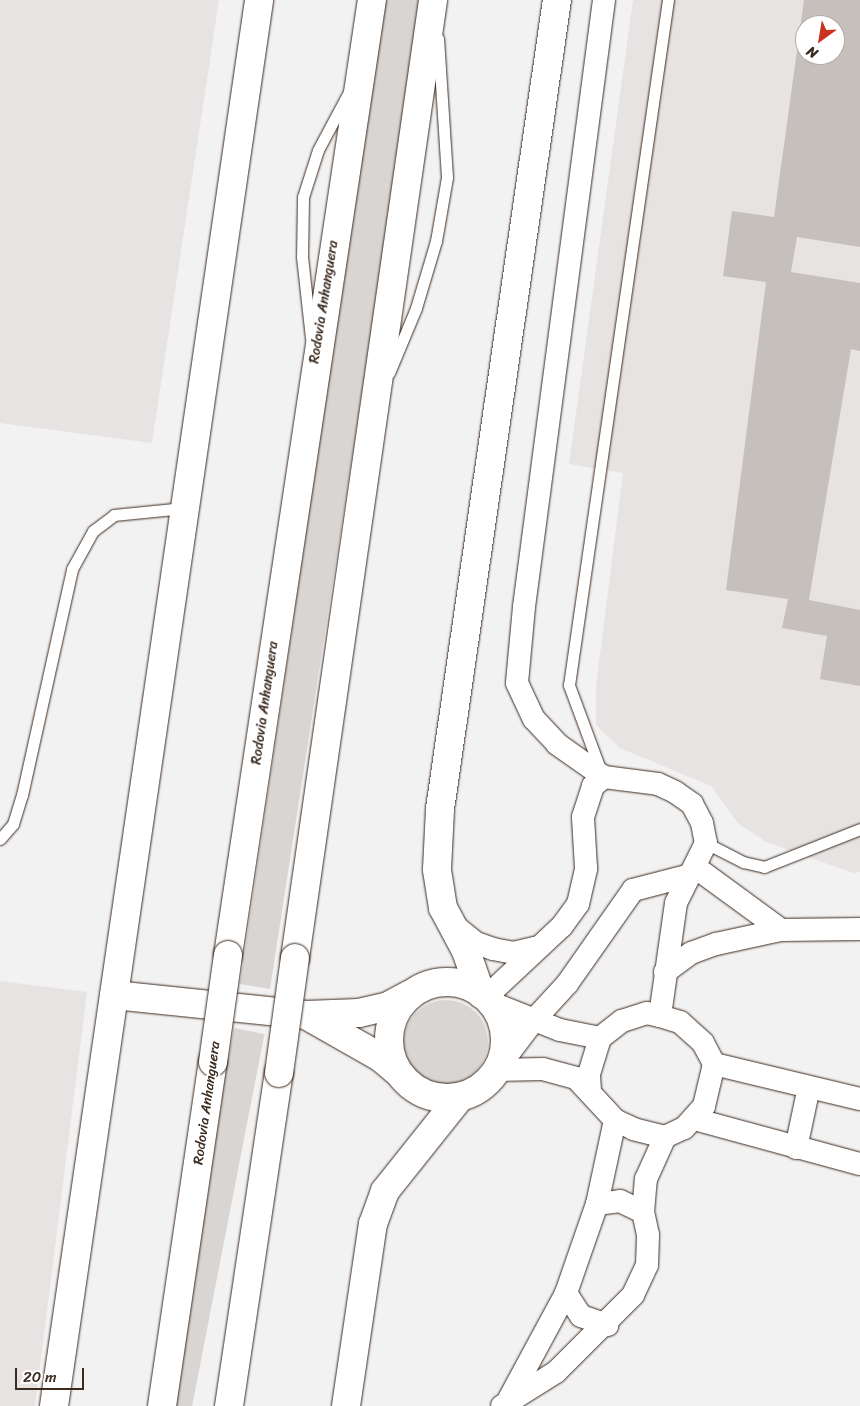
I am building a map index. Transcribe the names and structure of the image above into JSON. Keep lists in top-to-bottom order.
{
  "streets": {
    "main road": ["Rodovia Anhanguera"]
  },
  "scale_bar": "20 m",
  "north": "bottom left"
}
